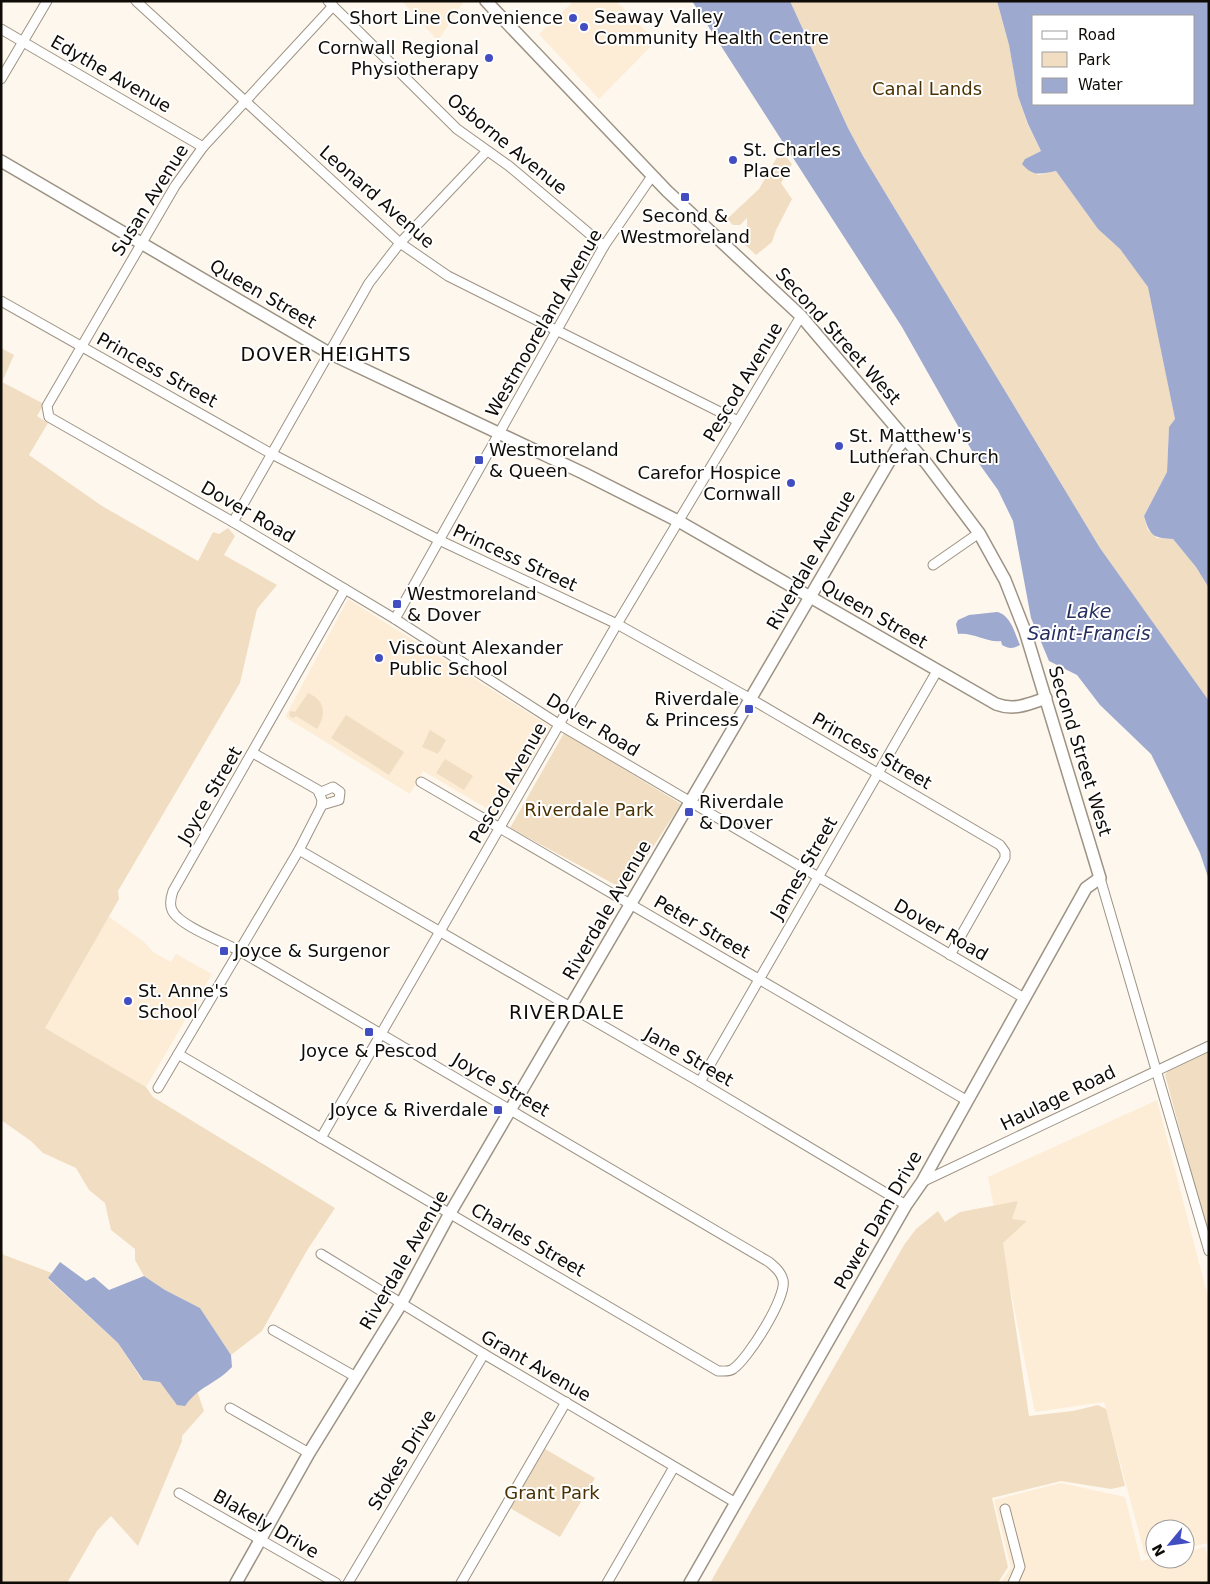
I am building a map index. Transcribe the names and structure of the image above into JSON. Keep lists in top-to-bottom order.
{
  "streets": {
    "street": [
      "Edythe Avenue",
      "Osborne Avenue",
      "Leonard Avenue",
      "Susan Avenue",
      "Queen Street",
      "Westmooreland Avenue",
      "Second Street West",
      "Princess Street",
      "Pescod Avenue",
      "Dover Road",
      "Riverdale Avenue",
      "Joyce Street",
      "James Street",
      "Peter Street",
      "Jane Street",
      "Haulage Road",
      "Power Dam Drive",
      "Charles Street",
      "Grant Avenue",
      "Stokes Drive",
      "Blakely Drive"
    ]
  },
  "crossings": [
    ["Edythe Avenue", "Susan Avenue"],
    ["Osborne Avenue", "Susan Avenue"],
    ["Osborne Avenue", "Westmooreland Avenue"],
    ["Leonard Avenue", "Susan Avenue"],
    ["Leonard Avenue", "Westmooreland Avenue"],
    ["Leonard Avenue", "Pescod Avenue"],
    ["Susan Avenue", "Queen Street"],
    ["Susan Avenue", "Princess Street"],
    ["Susan Avenue", "Dover Road"],
    ["Queen Street", "Westmooreland Avenue"],
    ["Queen Street", "Second Street West"],
    ["Queen Street", "Pescod Avenue"],
    ["Queen Street", "Riverdale Avenue"],
    ["Queen Street", "James Street"],
    ["Westmooreland Avenue", "Second Street West"],
    ["Westmooreland Avenue", "Princess Street"],
    ["Westmooreland Avenue", "Dover Road"],
    ["Second Street West", "Pescod Avenue"],
    ["Second Street West", "Riverdale Avenue"],
    ["Second Street West", "Haulage Road"],
    ["Second Street West", "Power Dam Drive"],
    ["Princess Street", "Pescod Avenue"],
    ["Princess Street", "Dover Road"],
    ["Princess Street", "Riverdale Avenue"],
    ["Princess Street", "James Street"],
    ["Pescod Avenue", "Dover Road"],
    ["Pescod Avenue", "Joyce Street"],
    ["Pescod Avenue", "Peter Street"],
    ["Pescod Avenue", "Jane Street"],
    ["Pescod Avenue", "Charles Street"],
    ["Dover Road", "Riverdale Avenue"],
    ["Dover Road", "Joyce Street"],
    ["Dover Road", "James Street"],
    ["Dover Road", "Power Dam Drive"],
    ["Riverdale Avenue", "Joyce Street"],
    ["Riverdale Avenue", "Peter Street"],
    ["Riverdale Avenue", "Jane Street"],
    ["Riverdale Avenue", "Charles Street"],
    ["Riverdale Avenue", "Grant Avenue"],
    ["Riverdale Avenue", "Blakely Drive"],
    ["Joyce Street", "Charles Street"],
    ["James Street", "Peter Street"],
    ["James Street", "Jane Street"],
    ["Peter Street", "Power Dam Drive"],
    ["Jane Street", "Power Dam Drive"],
    ["Haulage Road", "Power Dam Drive"],
    ["Power Dam Drive", "Grant Avenue"],
    ["Grant Avenue", "Stokes Drive"]
  ],
  "districts": ["DOVER HEIGHTS", "RIVERDALE"],
  "water": ["Lake Saint-Francis"],
  "parks": ["Canal Lands", "Riverdale Park", "Grant Park"],
  "places": {
    "other": [
      "Short Line Convenience",
      "Seaway Valley Community Health Centre",
      "Cornwall Regional Physiotherapy",
      "St. Charles Place",
      "St. Matthew's Lutheran Church",
      "Carefor Hospice Cornwall",
      "Viscount Alexander Public School",
      "St. Anne's School"
    ],
    "transit": [
      "Second & Westmoreland",
      "Westmoreland & Queen",
      "Westmoreland & Dover",
      "Riverdale & Princess",
      "Riverdale & Dover",
      "Joyce & Surgenor",
      "Joyce & Pescod",
      "Joyce & Riverdale"
    ]
  },
  "legend": ["Road", "Park", "Water"],
  "north": "bottom left"
}
